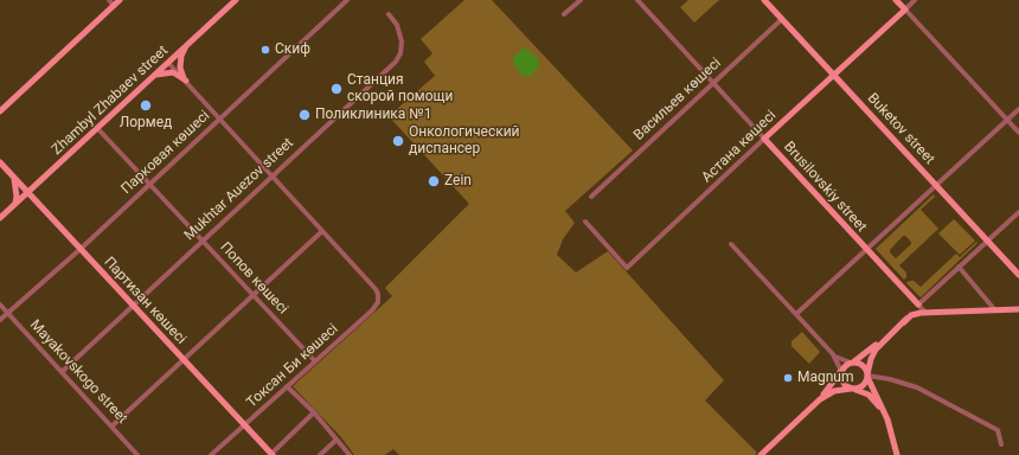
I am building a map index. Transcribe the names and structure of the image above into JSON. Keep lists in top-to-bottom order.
{
  "streets": {
    "main road": [
      "Zhambyl Zhabaev street",
      "Buketov street",
      "Астана көшесі",
      "Brusilovskiy street",
      "Партизан көшесі"
    ],
    "street": [
      "Васильев көшесі",
      "Парковая көшесі",
      "Mukhtar Auezov street",
      "Попов көшесі",
      "Токсан Би көшесі",
      "Mayakovskogo street"
    ]
  },
  "crossings": [
    ["Васильев көшесі", "Buketov street"],
    ["Васильев көшесі", "Brusilovskiy street"],
    ["Zhambyl Zhabaev street", "Попов көшесі"],
    ["Zhambyl Zhabaev street", "Партизан көшесі"],
    ["Buketov street", "Астана көшесі"],
    ["Астана көшесі", "Brusilovskiy street"],
    ["Парковая көшесі", "Попов көшесі"],
    ["Парковая көшесі", "Партизан көшесі"],
    ["Парковая көшесі", "Mayakovskogo street"],
    ["Mukhtar Auezov street", "Попов көшесі"],
    ["Mukhtar Auezov street", "Партизан көшесі"],
    ["Mukhtar Auezov street", "Mayakovskogo street"],
    ["Попов көшесі", "Токсан Би көшесі"],
    ["Партизан көшесі", "Токсан Би көшесі"]
  ],
  "places": [
    "Скиф",
    "Станция скорой помощи",
    "Лормед",
    "Поликлиника №1",
    "Онкологический диспансер",
    "Zein",
    "Magnum"
  ]
}
